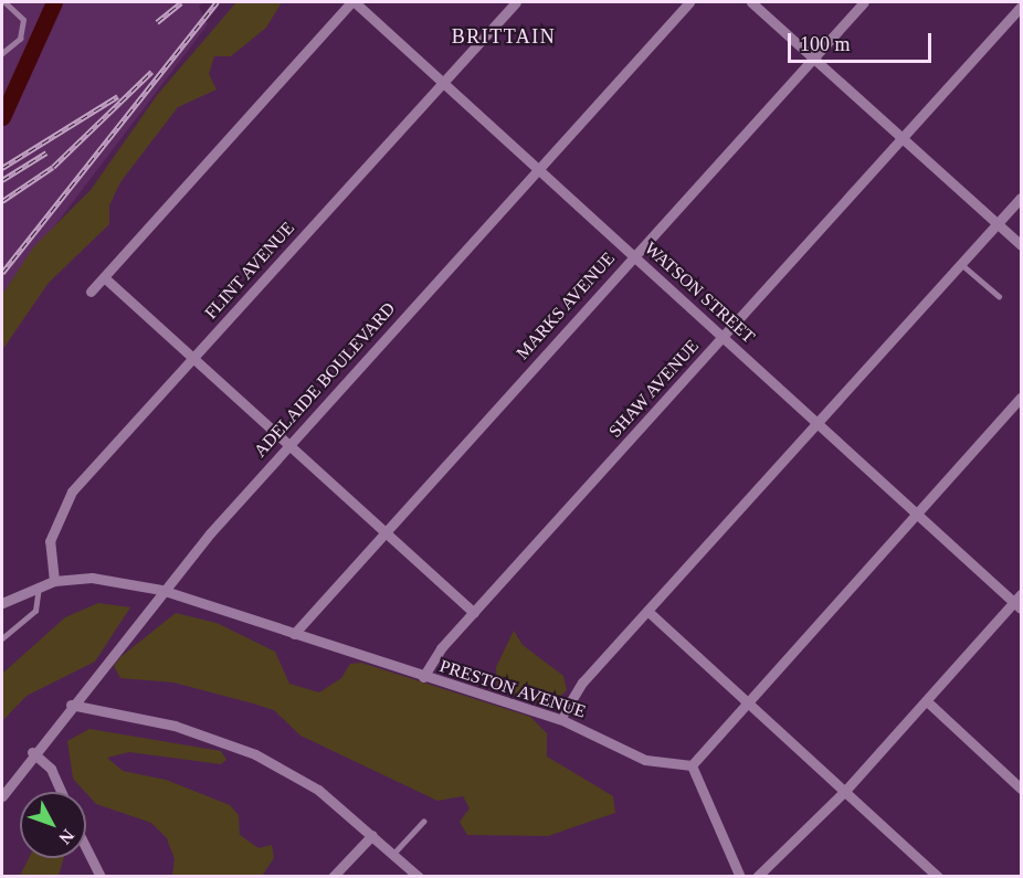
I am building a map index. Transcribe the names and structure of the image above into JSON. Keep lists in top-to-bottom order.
{
  "streets": {
    "street": [
      "FLINT AVENUE",
      "WATSON STREET",
      "MARKS AVENUE",
      "ADELAIDE BOULEVARD",
      "SHAW AVENUE",
      "PRESTON AVENUE"
    ]
  },
  "crossings": [
    ["FLINT AVENUE", "WATSON STREET"],
    ["FLINT AVENUE", "PRESTON AVENUE"],
    ["WATSON STREET", "MARKS AVENUE"],
    ["WATSON STREET", "ADELAIDE BOULEVARD"],
    ["WATSON STREET", "SHAW AVENUE"],
    ["MARKS AVENUE", "PRESTON AVENUE"],
    ["ADELAIDE BOULEVARD", "PRESTON AVENUE"],
    ["SHAW AVENUE", "PRESTON AVENUE"]
  ],
  "districts": ["BRITTAIN"],
  "scale_bar": "100 m",
  "north": "bottom right"
}
